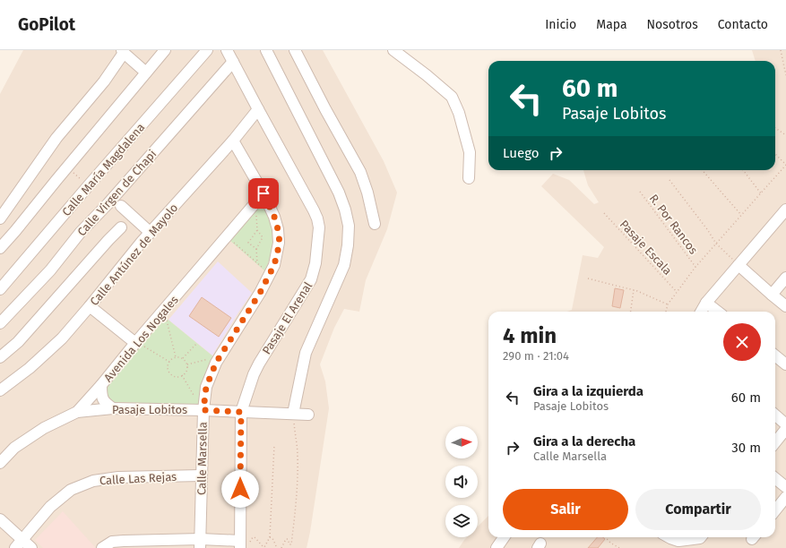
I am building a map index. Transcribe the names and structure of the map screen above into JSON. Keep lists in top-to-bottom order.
{
  "streets": {
    "street": [
      "Calle María Magdalena",
      "Calle Virgen de Chapi",
      "Calle Antúnez de Mayolo",
      "Pasaje El Arenal",
      "Avenida Los Nogales",
      "Pasaje Lobitos",
      "Calle Marsella",
      "Calle Las Rejas"
    ],
    "path": ["R. Por Rancos", "Pasaje Escala"]
  },
  "crossings": [
    ["Calle Virgen de Chapi", "Pasaje El Arenal"],
    ["Calle Antúnez de Mayolo", "Pasaje El Arenal"],
    ["Calle Antúnez de Mayolo", "Calle Marsella"],
    ["Pasaje El Arenal", "Pasaje Lobitos"],
    ["Avenida Los Nogales", "Pasaje Lobitos"],
    ["Avenida Los Nogales", "Calle Marsella"],
    ["Pasaje Lobitos", "Calle Marsella"],
    ["Calle Marsella", "Calle Las Rejas"]
  ],
  "north": "right",
  "page": {
    "header": "GoPilot",
    "nav": [
      "Inicio",
      "Mapa",
      "Nosotros",
      "Contacto"
    ],
    "turn": ["60 m", "Pasaje Lobitos"],
    "then": "Luego",
    "heading": ["4 min", "290 m · 21:04"],
    "list": [
      {
        "name": "Gira a la izquierda",
        "note": "Pasaje Lobitos",
        "value": "60 m"
      },
      {
        "name": "Gira a la derecha",
        "note": "Calle Marsella",
        "value": "30 m"
      }
    ],
    "buttons": ["Salir", "Compartir"]
  }
}
